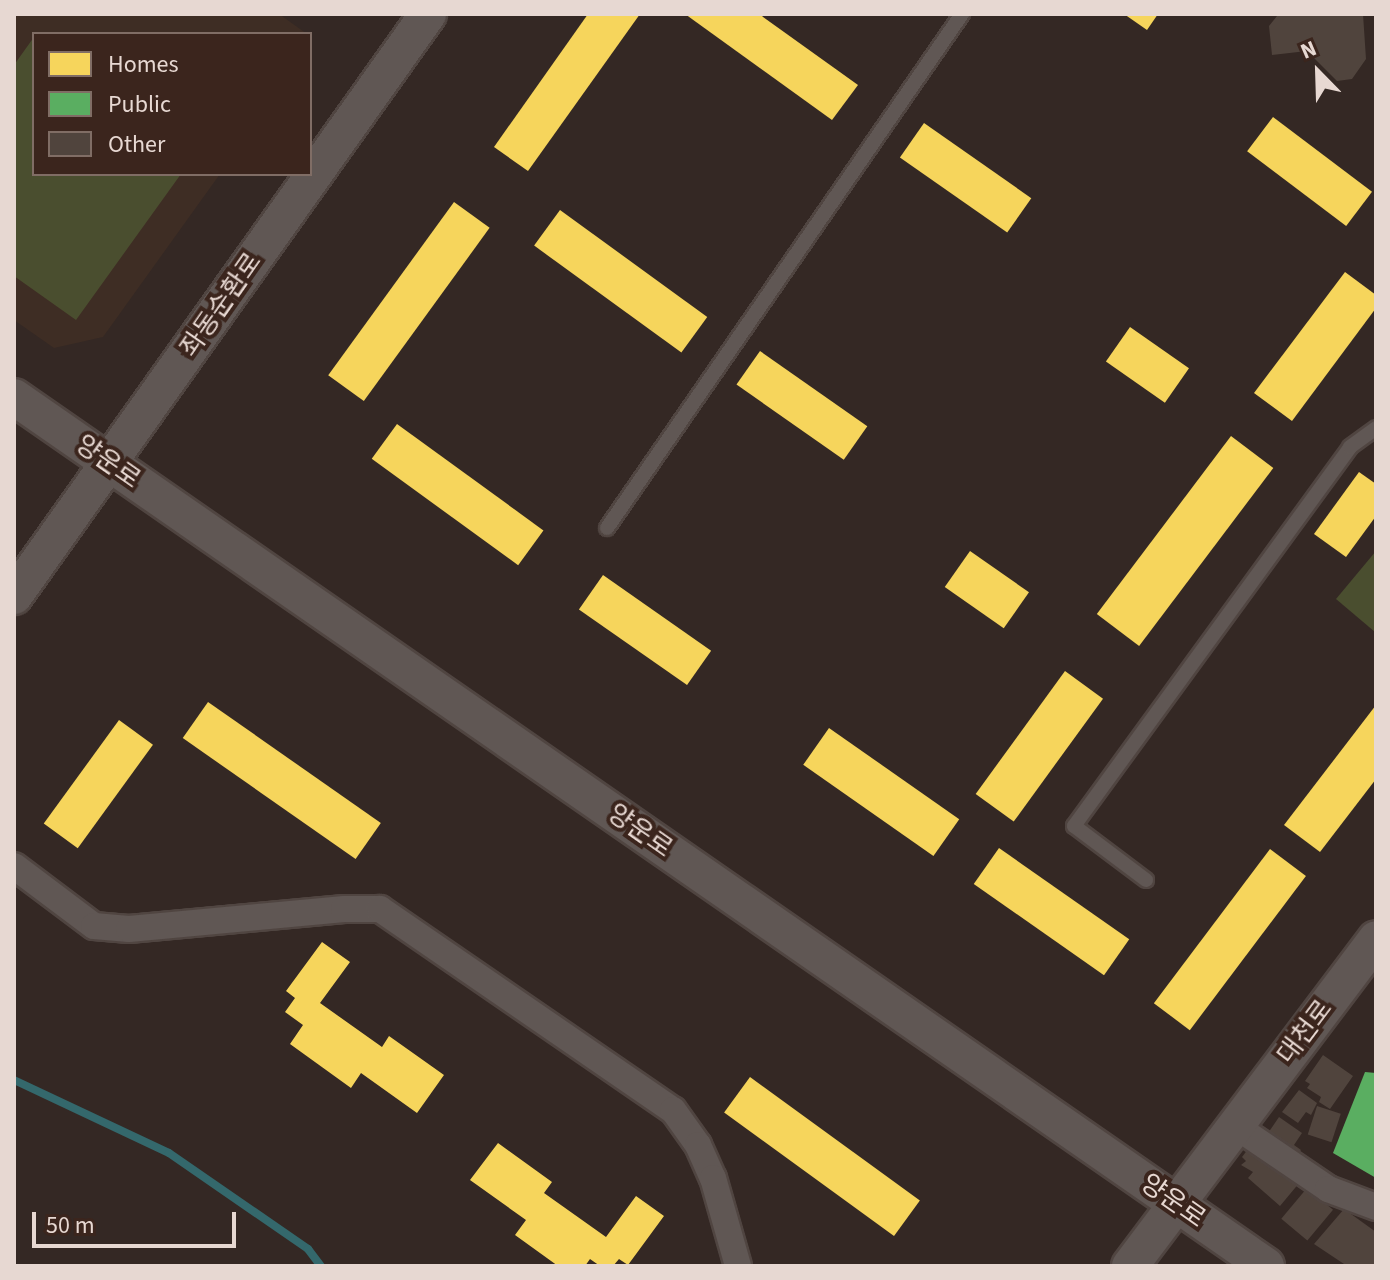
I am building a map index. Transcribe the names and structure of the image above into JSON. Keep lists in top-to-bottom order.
{
  "streets": {
    "main road": ["좌동순환로", "양운로", "대천로"]
  },
  "crossings": [
    ["좌동순환로", "양운로"],
    ["양운로", "대천로"]
  ],
  "legend": ["Homes", "Public", "Other"],
  "scale_bar": "50 m",
  "north": "top left"
}
